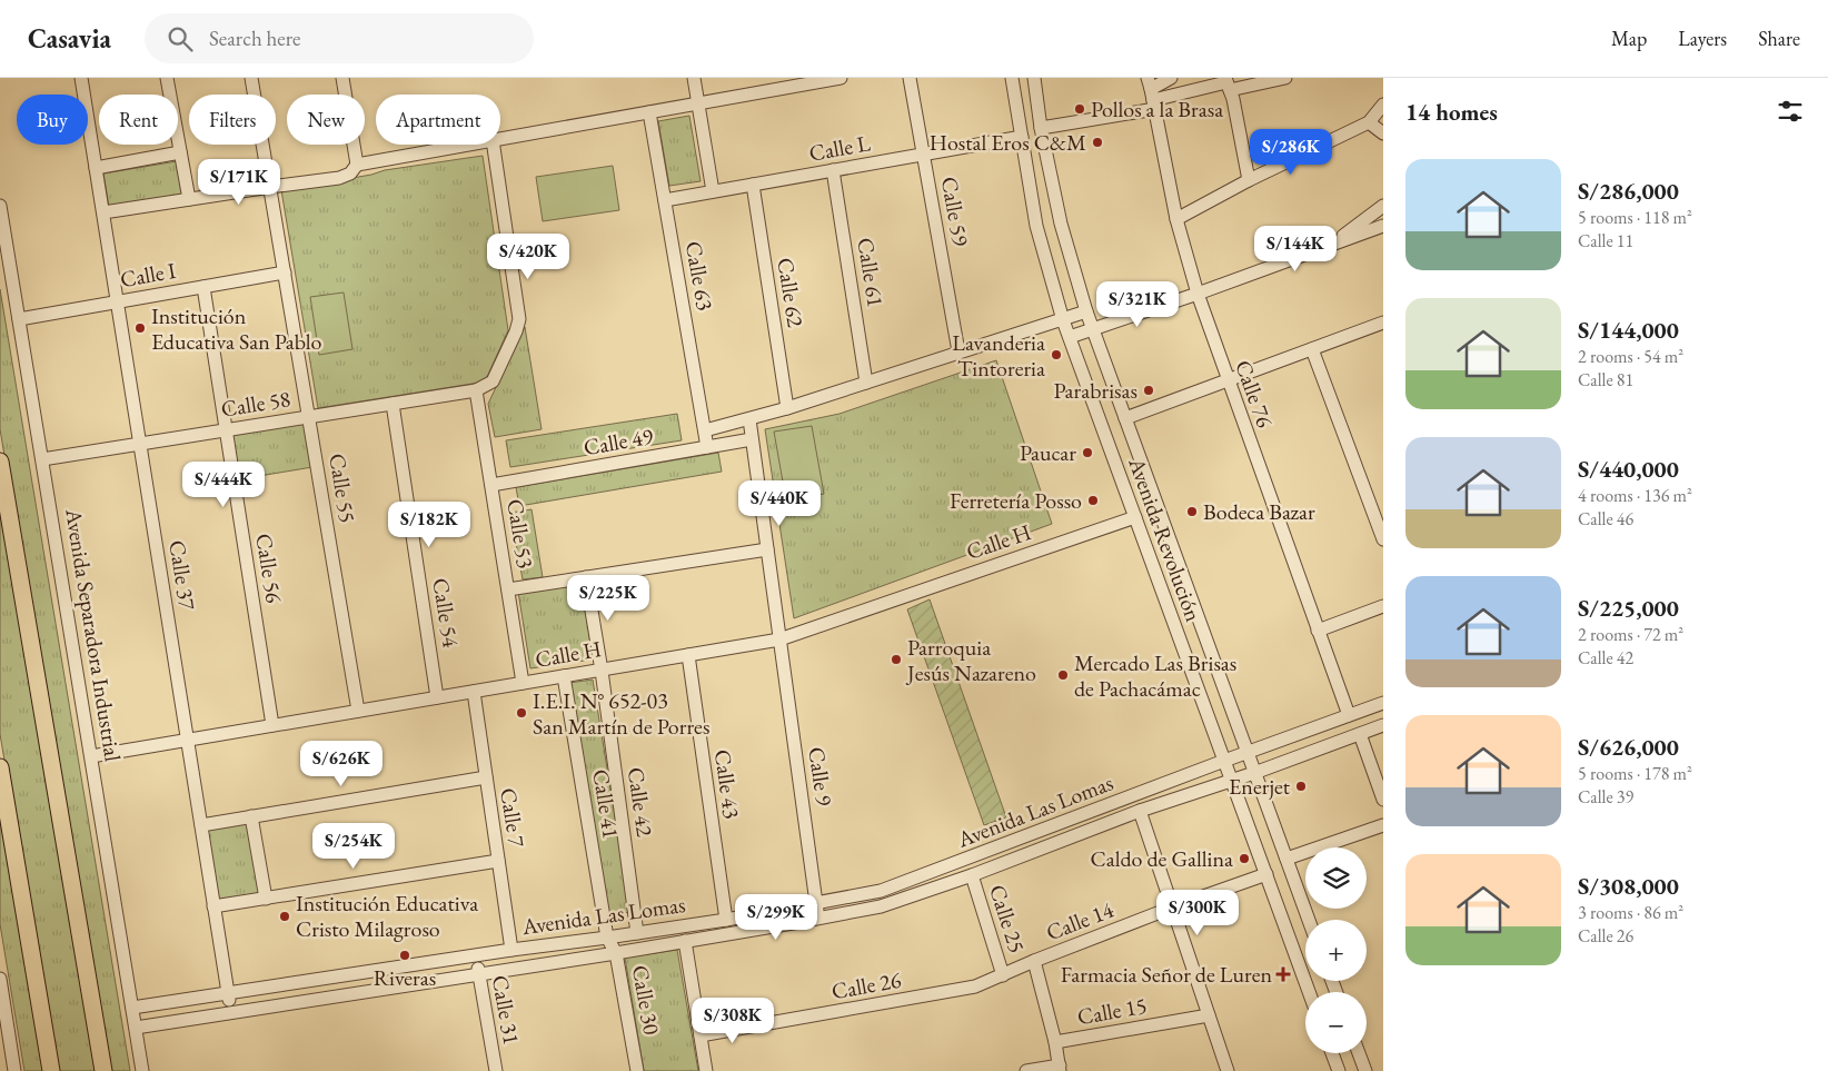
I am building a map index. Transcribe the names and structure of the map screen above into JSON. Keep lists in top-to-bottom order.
{
  "streets": {
    "street": [
      "Calle L",
      "Calle 59",
      "Calle 61",
      "Calle I",
      "Calle 63",
      "Calle 62",
      "Calle 76",
      "Calle 58",
      "Calle 49",
      "Calle 55",
      "Calle 53",
      "Avenida Revolución",
      "Calle H",
      "Calle 56",
      "Calle 37",
      "Calle 54",
      "Avenida Separadora Industrial",
      "Calle 9",
      "Calle 43",
      "Calle 42",
      "Calle 41",
      "Avenida Las Lomas",
      "Calle 7",
      "Calle 25",
      "Calle 14",
      "Calle 26",
      "Calle 30",
      "Calle 31",
      "Calle 15"
    ]
  },
  "crossings": [
    ["Calle L", "Calle 59"],
    ["Calle L", "Calle 61"],
    ["Calle L", "Calle 63"],
    ["Calle L", "Calle 62"],
    ["Calle L", "Avenida Revolución"],
    ["Calle I", "Calle 55"],
    ["Calle I", "Calle 56"],
    ["Calle I", "Calle 37"],
    ["Calle I", "Avenida Separadora Industrial"],
    ["Calle 63", "Calle 49"],
    ["Calle 76", "Avenida Las Lomas"],
    ["Calle 58", "Calle 55"],
    ["Calle 58", "Calle 53"],
    ["Calle 58", "Calle 56"],
    ["Calle 58", "Calle 37"],
    ["Calle 58", "Calle 54"],
    ["Calle 58", "Avenida Separadora Industrial"],
    ["Calle 49", "Calle 53"],
    ["Calle 49", "Calle 9"],
    ["Calle 55", "Calle H"],
    ["Calle 53", "Calle H"],
    ["Avenida Revolución", "Calle H"],
    ["Avenida Revolución", "Avenida Las Lomas"],
    ["Avenida Revolución", "Calle 14"],
    ["Calle H", "Calle 56"],
    ["Calle H", "Calle 37"],
    ["Calle H", "Calle 54"],
    ["Calle H", "Avenida Separadora Industrial"],
    ["Calle H", "Calle 9"],
    ["Calle H", "Calle 43"],
    ["Calle H", "Calle 42"],
    ["Calle H", "Calle 41"],
    ["Calle H", "Calle 7"],
    ["Calle 37", "Avenida Las Lomas"],
    ["Avenida Separadora Industrial", "Avenida Las Lomas"],
    ["Calle 9", "Avenida Las Lomas"],
    ["Calle 43", "Avenida Las Lomas"],
    ["Calle 42", "Avenida Las Lomas"],
    ["Calle 41", "Avenida Las Lomas"],
    ["Calle 41", "Calle 30"],
    ["Avenida Las Lomas", "Calle 7"],
    ["Avenida Las Lomas", "Calle 25"],
    ["Avenida Las Lomas", "Calle 30"],
    ["Avenida Las Lomas", "Calle 31"],
    ["Calle 25", "Calle 26"],
    ["Calle 14", "Calle 26"]
  ],
  "places": {
    "other": [
      "Pollos a la Brasa",
      "Hostal Eros C&M",
      "Institución Educativa San Pablo",
      "Lavanderia Tintoreria",
      "Parabrisas",
      "Paucar",
      "Ferretería Posso",
      "Bodeca Bazar",
      "Parroquia Jesús Nazareno",
      "Mercado Las Brisas de Pachacámac",
      "I.E.I. N° 652-03 San Martín de Porres",
      "Enerjet",
      "Caldo de Gallina",
      "Institución Educativa Cristo Milagroso",
      "Riveras"
    ],
    "health": ["Farmacia Señor de Luren"]
  },
  "page": {
    "header": "Casavia",
    "search": "Search here",
    "nav": ["Map", "Layers", "Share"],
    "heading": "14 homes",
    "chip": [
      "Buy",
      "Rent",
      "Filters",
      "New",
      "Apartment"
    ],
    "price": [
      "S/286K",
      "S/171K",
      "S/144K",
      "S/420K",
      "S/321K",
      "S/444K",
      "S/440K",
      "S/182K",
      "S/225K",
      "S/626K",
      "S/254K",
      "S/300K",
      "S/299K",
      "S/308K"
    ],
    "list": [
      {
        "name": "S/286,000",
        "note": "5 rooms · 118 m² · Calle 11"
      },
      {
        "name": "S/144,000",
        "note": "2 rooms · 54 m² · Calle 81"
      },
      {
        "name": "S/440,000",
        "note": "4 rooms · 136 m² · Calle 46"
      },
      {
        "name": "S/225,000",
        "note": "2 rooms · 72 m² · Calle 42"
      },
      {
        "name": "S/626,000",
        "note": "5 rooms · 178 m² · Calle 39"
      },
      {
        "name": "S/308,000",
        "note": "3 rooms · 86 m² · Calle 26"
      }
    ],
    "map_buttons": ["+", "−"]
  }
}
